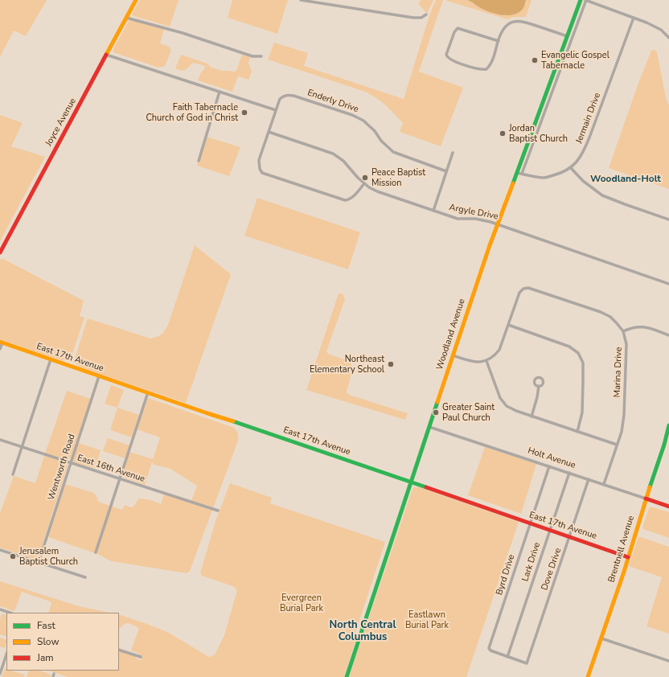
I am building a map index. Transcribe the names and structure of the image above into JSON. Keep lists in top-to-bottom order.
{
  "streets": {
    "street": [
      "Enderly Drive",
      "Jermain Drive",
      "Joyce Avenue",
      "Argyle Drive",
      "Woodland Avenue",
      "East 17th Avenue",
      "Marina Drive",
      "Holt Avenue",
      "Wentworth Road",
      "East 16th Avenue",
      "Brentnell Avenue",
      "Lark Drive",
      "Dove Drive",
      "Byrd Drive"
    ]
  },
  "crossings": [
    ["Jermain Drive", "Woodland Avenue"],
    ["Argyle Drive", "Woodland Avenue"],
    ["Woodland Avenue", "East 17th Avenue"],
    ["Woodland Avenue", "Holt Avenue"],
    ["East 17th Avenue", "Wentworth Road"],
    ["East 17th Avenue", "Brentnell Avenue"],
    ["East 17th Avenue", "Lark Drive"],
    ["East 17th Avenue", "Dove Drive"],
    ["East 17th Avenue", "Byrd Drive"],
    ["Marina Drive", "Holt Avenue"],
    ["Holt Avenue", "Brentnell Avenue"],
    ["Holt Avenue", "Lark Drive"],
    ["Holt Avenue", "Dove Drive"],
    ["Holt Avenue", "Byrd Drive"],
    ["Wentworth Road", "East 16th Avenue"],
    ["Lark Drive", "Byrd Drive"],
    ["Dove Drive", "Byrd Drive"]
  ],
  "districts": ["Woodland-Holt", "North Central Columbus"],
  "parks": ["Evergreen Burial Park", "Eastlawn Burial Park"],
  "places": [
    "Evangelic Gospel Tabernacle",
    "Faith Tabernacle Church of God in Christ",
    "Jordan Baptist Church",
    "Peace Baptist Mission",
    "Northeast Elementary School",
    "Greater Saint Paul Church",
    "Jerusalem Baptist Church"
  ],
  "legend": ["Fast", "Slow", "Jam"]
}
